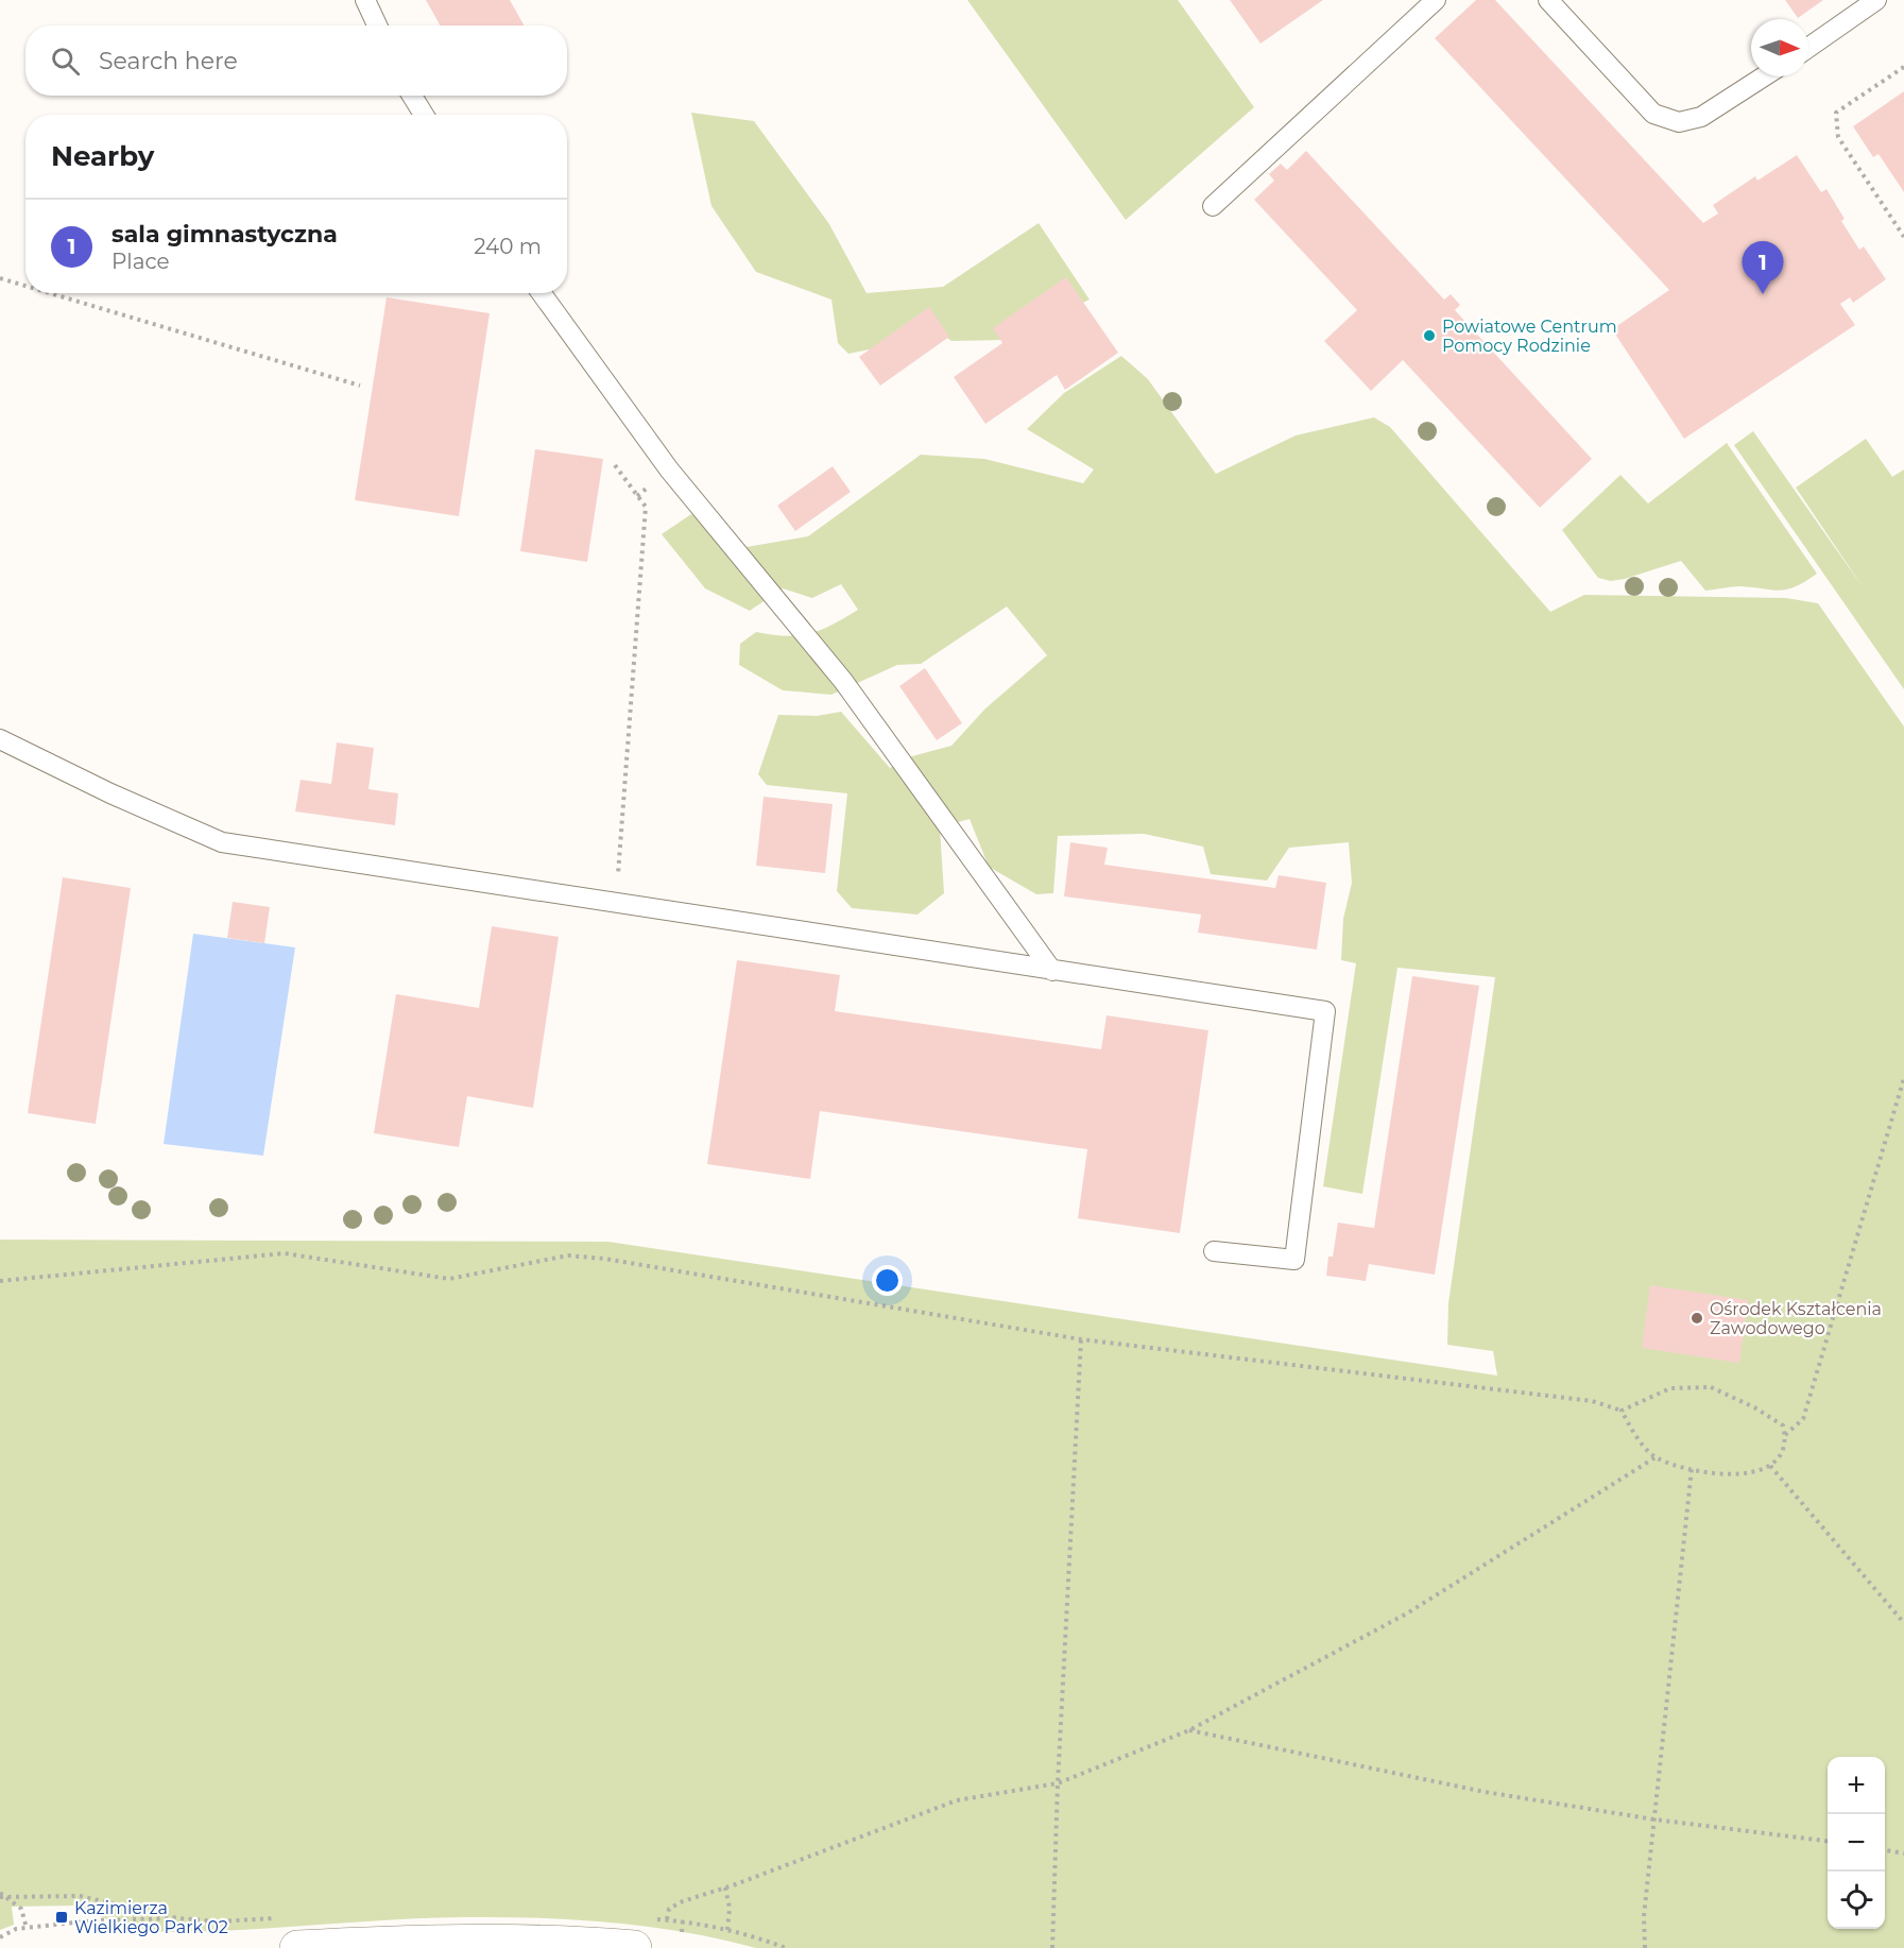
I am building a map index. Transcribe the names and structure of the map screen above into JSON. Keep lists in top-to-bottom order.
{
  "places": {
    "other": ["Powiatowe Centrum Pomocy Rodzinie", "Ośrodek Kształcenia Zawodowego"],
    "transit": ["Kazimierza Wielkiego Park 02"]
  },
  "north": "right",
  "page": {
    "search": "Search here",
    "heading": "Nearby",
    "list": [
      {
        "mark": "1",
        "name": "sala gimnastyczna",
        "note": "Place",
        "value": "240 m"
      }
    ],
    "pins": "1",
    "map_buttons": ["+", "−"]
  }
}
